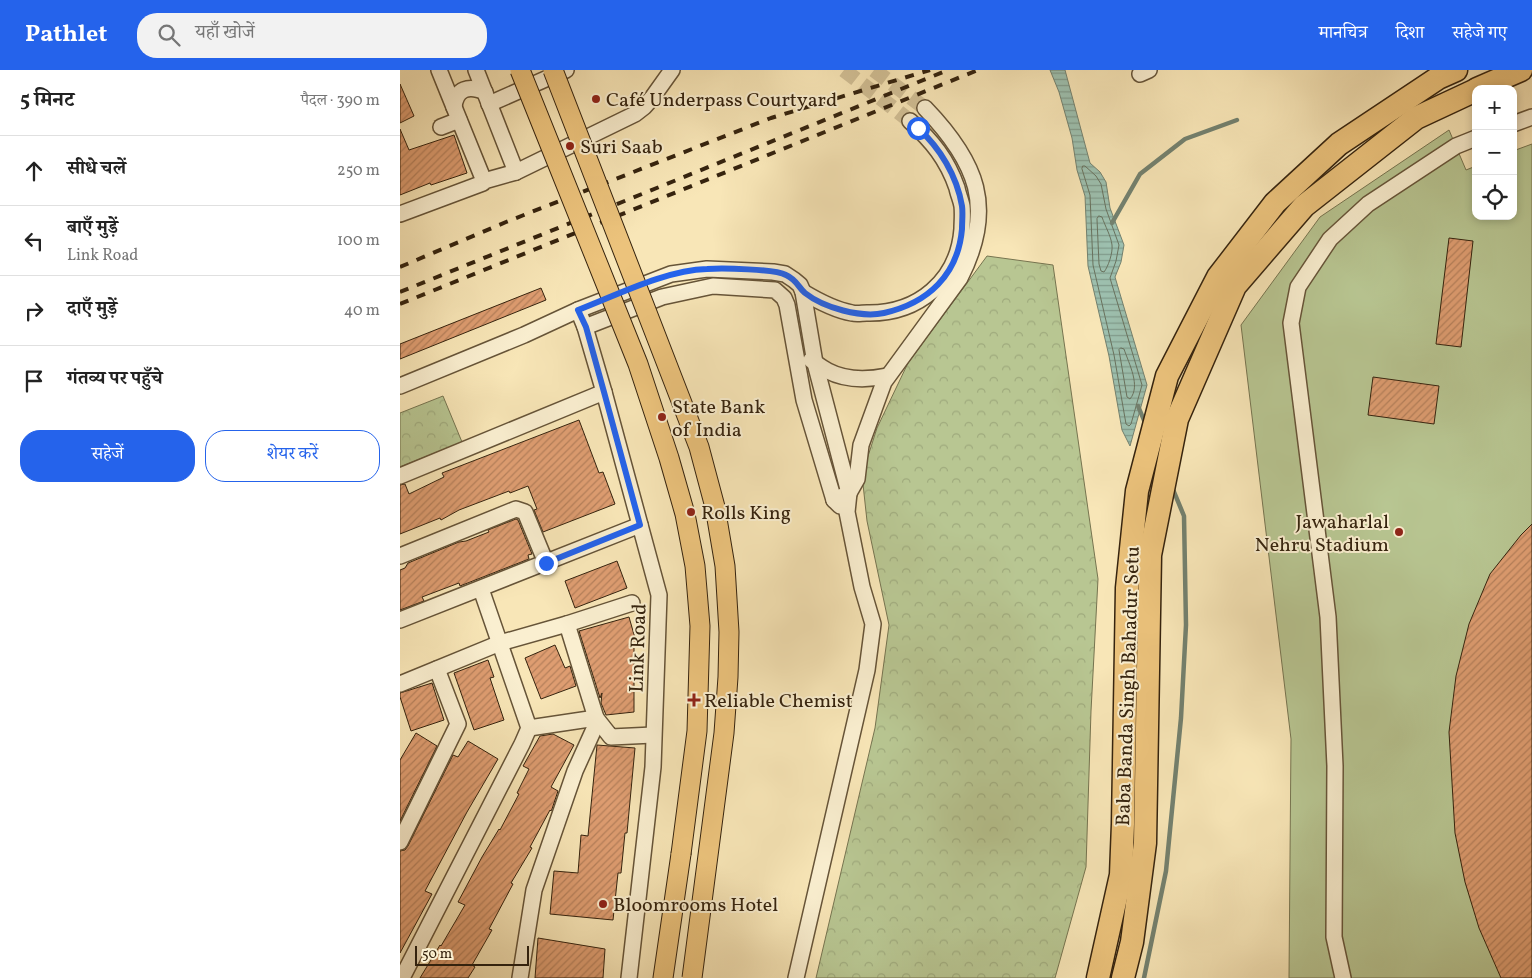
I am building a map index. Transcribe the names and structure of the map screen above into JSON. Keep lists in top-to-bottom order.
{
  "streets": {
    "highway": ["Baba Banda Singh Bahadur Setu"],
    "street": ["Link Road"]
  },
  "places": {
    "other": [
      "Café Underpass Courtyard",
      "Suri Saab",
      "State Bank of India",
      "Rolls King",
      "Jawaharlal Nehru Stadium",
      "Bloomrooms Hotel"
    ],
    "health": ["Reliable Chemist"]
  },
  "scale_bar": "50 m",
  "page": {
    "header": "Pathlet",
    "search": "यहाँ खोजें",
    "nav": ["मानचित्र", "दिशा", "सहेजे गए"],
    "heading": ["5 मिनट", "पैदल · 390 m"],
    "map_buttons": ["+", "−"],
    "list": [
      ["सीधे चलें", "250 m"],
      ["बाएँ मुड़ें", "Link Road", "100 m"],
      ["दाएँ मुड़ें", "40 m"],
      "गंतव्य पर पहुँचे"
    ],
    "buttons": ["सहेजें", "शेयर करें"],
    "scale": "50 m"
  }
}
